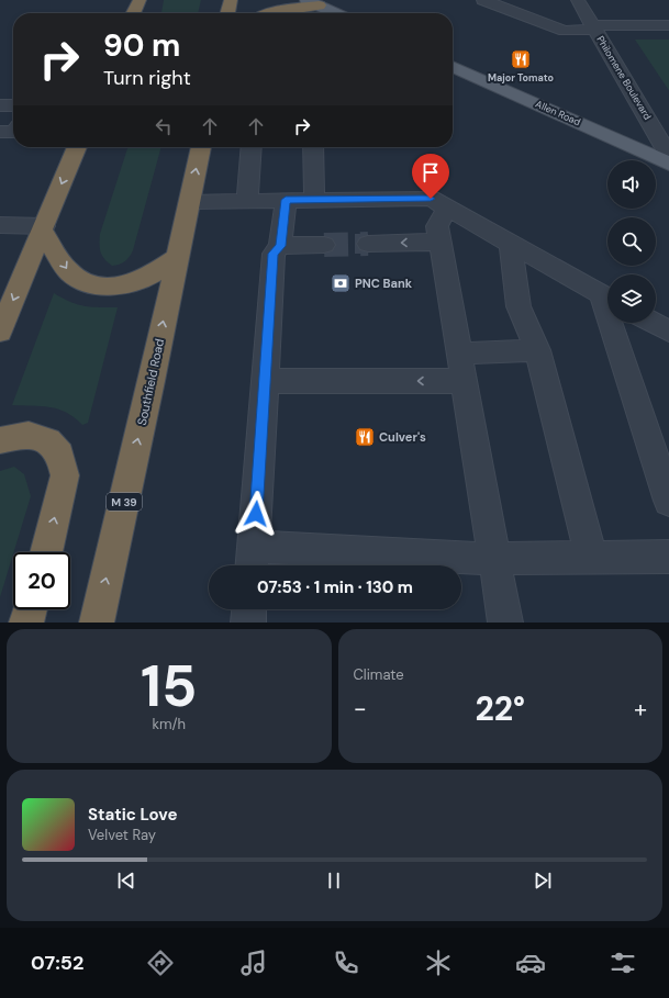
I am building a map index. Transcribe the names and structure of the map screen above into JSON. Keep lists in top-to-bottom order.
{
  "streets": {
    "highway": ["Southfield Road", "M 39"],
    "main road": ["Allen Road"],
    "street": ["Philomene Boulevard"]
  },
  "places": {
    "restaurant": ["Major Tomato", "Culver's"],
    "bank": ["PNC Bank"]
  },
  "page": {
    "turn": ["90 m", "Turn right"],
    "limit": "20",
    "trip": "07:53 · 1 min · 130 m",
    "tile": [
      ["15", "km/h"],
      "Climate"
    ],
    "heat": ["−", "22°", "+"],
    "song": ["Static Love", "Velvet Ray"],
    "tabs": "07:52"
  }
}
